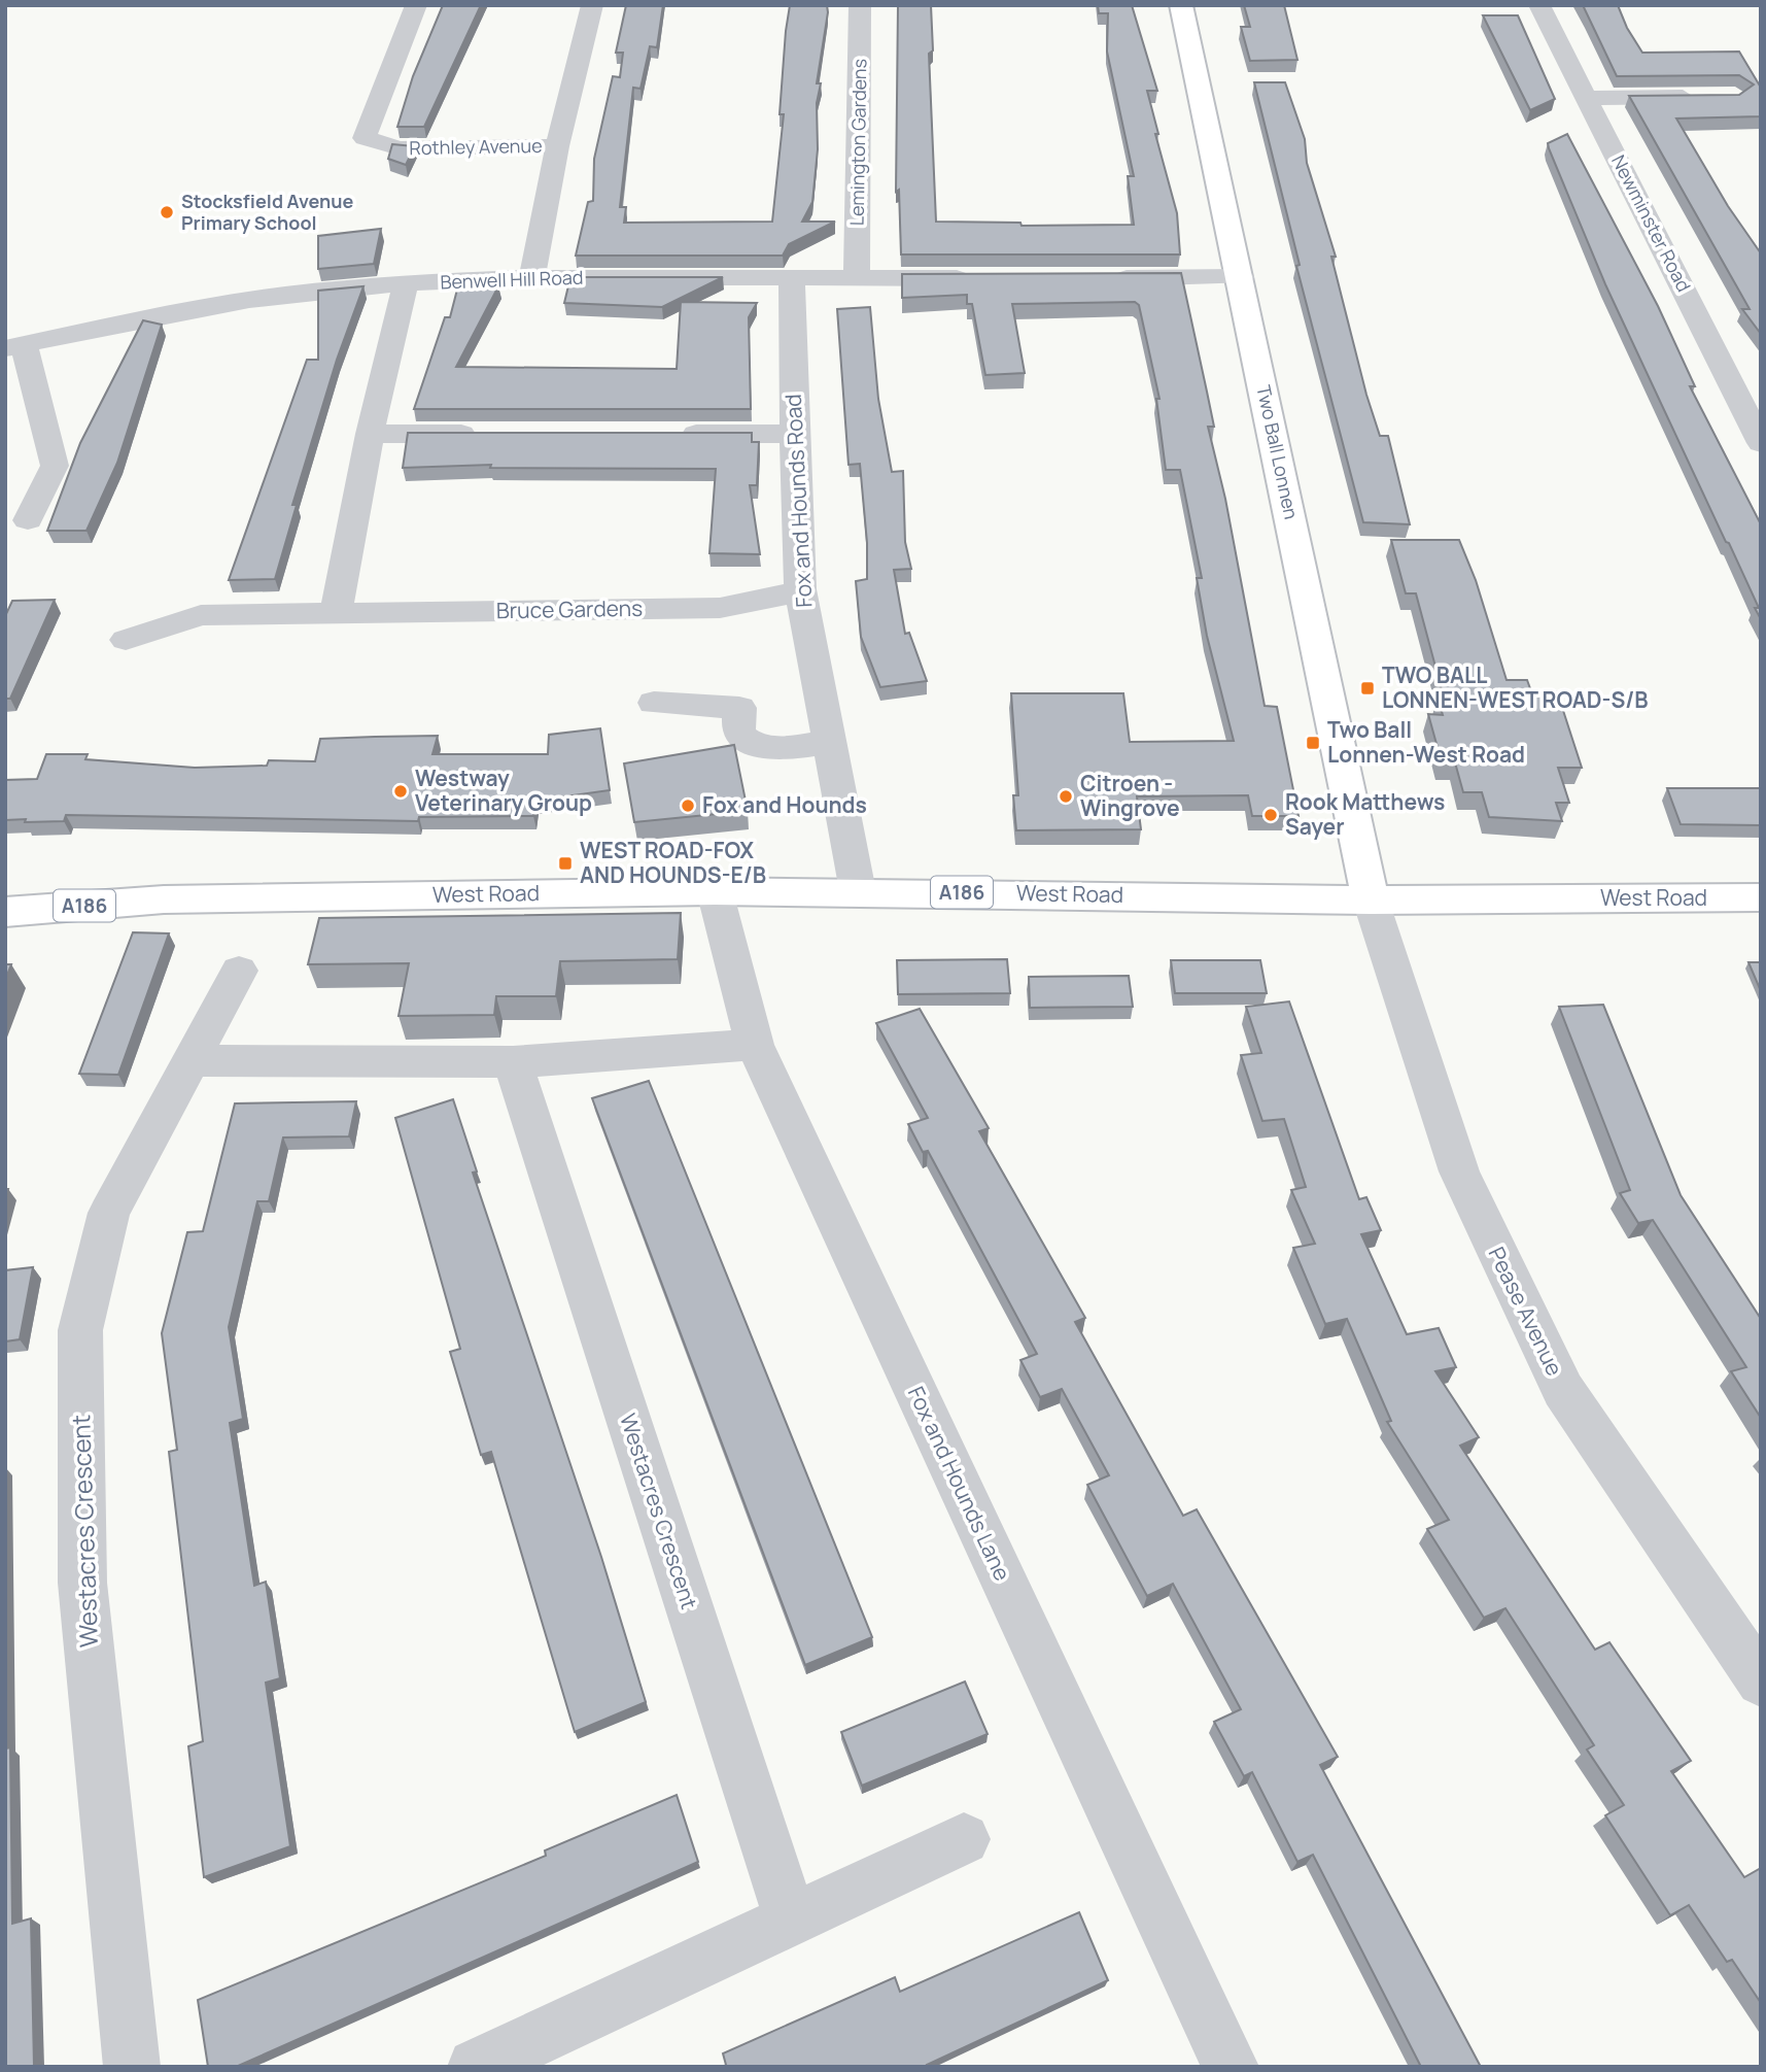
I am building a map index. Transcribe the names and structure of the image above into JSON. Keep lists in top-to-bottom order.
{
  "streets": {
    "main road": ["Two Ball Lonnen", "A186", "West Road"],
    "street": [
      "Lemington Gardens",
      "Rothley Avenue",
      "Newminster Road",
      "Benwell Hill Road",
      "Fox and Hounds Road",
      "Bruce Gardens",
      "Pease Avenue",
      "Fox and Hounds Lane",
      "Westacres Crescent"
    ]
  },
  "crossings": [
    ["Lemington Gardens", "Benwell Hill Road"],
    ["Benwell Hill Road", "Fox and Hounds Road"],
    ["Two Ball Lonnen", "West Road"],
    ["Two Ball Lonnen", "Pease Avenue"],
    ["Fox and Hounds Road", "Bruce Gardens"],
    ["Fox and Hounds Road", "West Road"],
    ["West Road", "Pease Avenue"],
    ["West Road", "Fox and Hounds Lane"]
  ],
  "places": {
    "other": [
      "Stocksfield Avenue Primary School",
      "Westway Veterinary Group",
      "Citroen - Wingrove",
      "Fox and Hounds",
      "Rook Matthews Sayer"
    ],
    "transit": ["TWO BALL LONNEN-WEST ROAD-S/B", "Two Ball Lonnen-West Road", "WEST ROAD-FOX AND HOUNDS-E/B"]
  }
}
